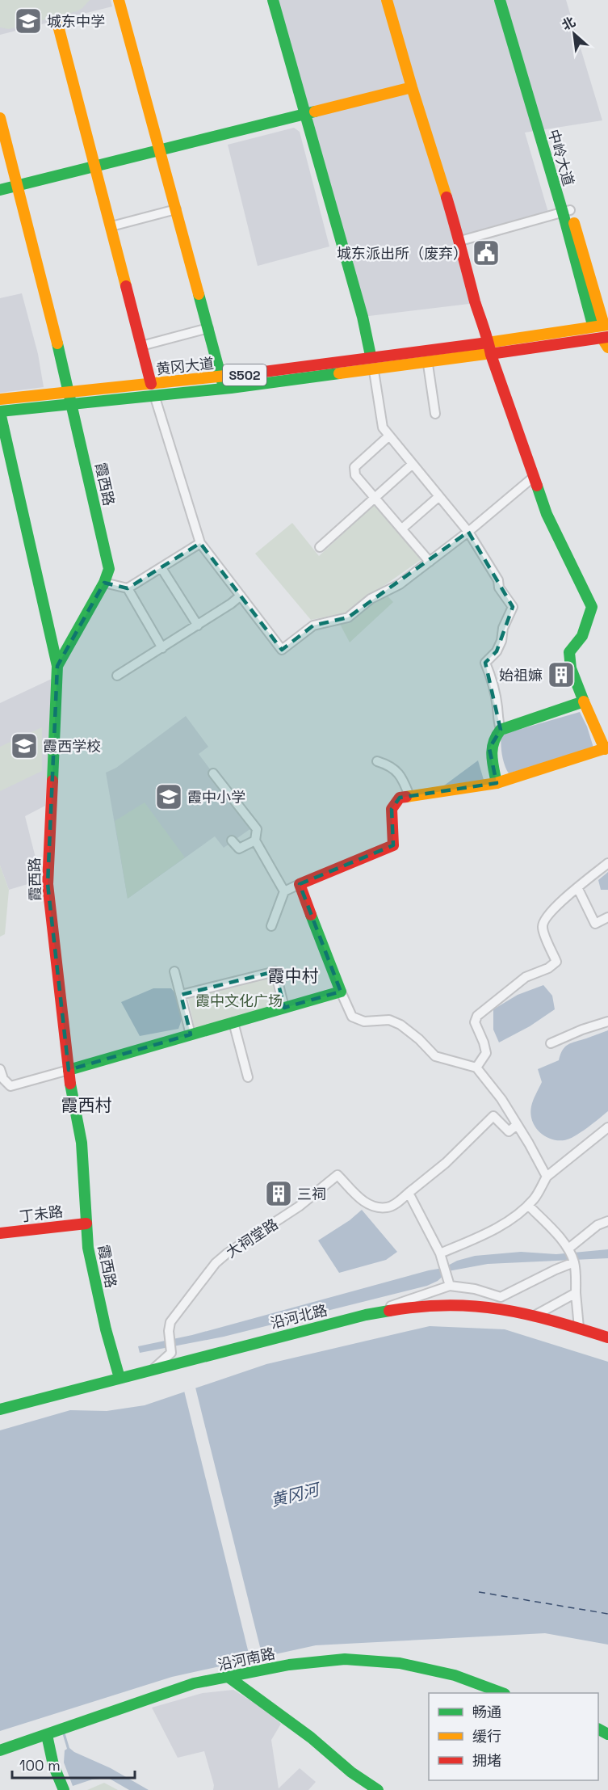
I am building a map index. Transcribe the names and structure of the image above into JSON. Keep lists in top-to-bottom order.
{
  "streets": {
    "street": [
      "中岭大道",
      "黄冈大道",
      "S502",
      "霞西路",
      "丁未路",
      "大祠堂路",
      "沿河北路",
      "沿河南路"
    ]
  },
  "crossings": [
    ["中岭大道", "黄冈大道"],
    ["霞西路", "丁未路"],
    ["霞西路", "沿河北路"],
    ["大祠堂路", "沿河北路"]
  ],
  "districts": ["霞中村", "霞西村"],
  "water": ["黄冈河"],
  "parks": ["霞中文化广场"],
  "places": {
    "school or university": ["城东中学", "霞西学校", "霞中小学"],
    "public building": ["城东派出所（废弃）"],
    "building": ["始祖嫲", "三祠"]
  },
  "legend": ["畅通", "缓行", "拥堵"],
  "scale_bar": "100 m",
  "north": "top left"
}
